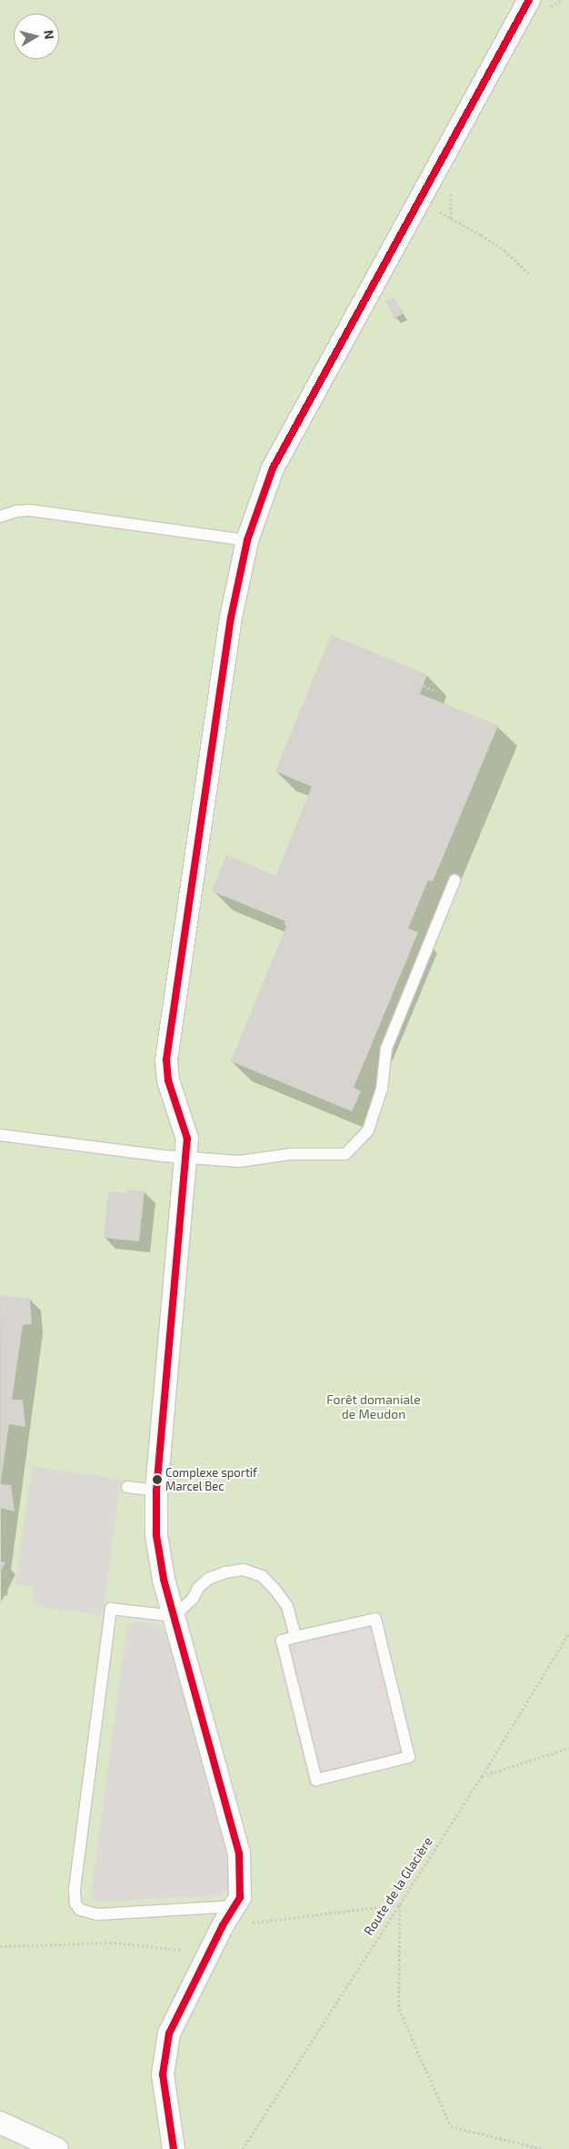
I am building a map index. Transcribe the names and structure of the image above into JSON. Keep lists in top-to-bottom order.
{
  "streets": {
    "path": ["Route de la Glacière"]
  },
  "parks": ["Forêt domaniale de Meudon"],
  "places": ["Complexe sportif Marcel Bec"],
  "north": "right"
}
